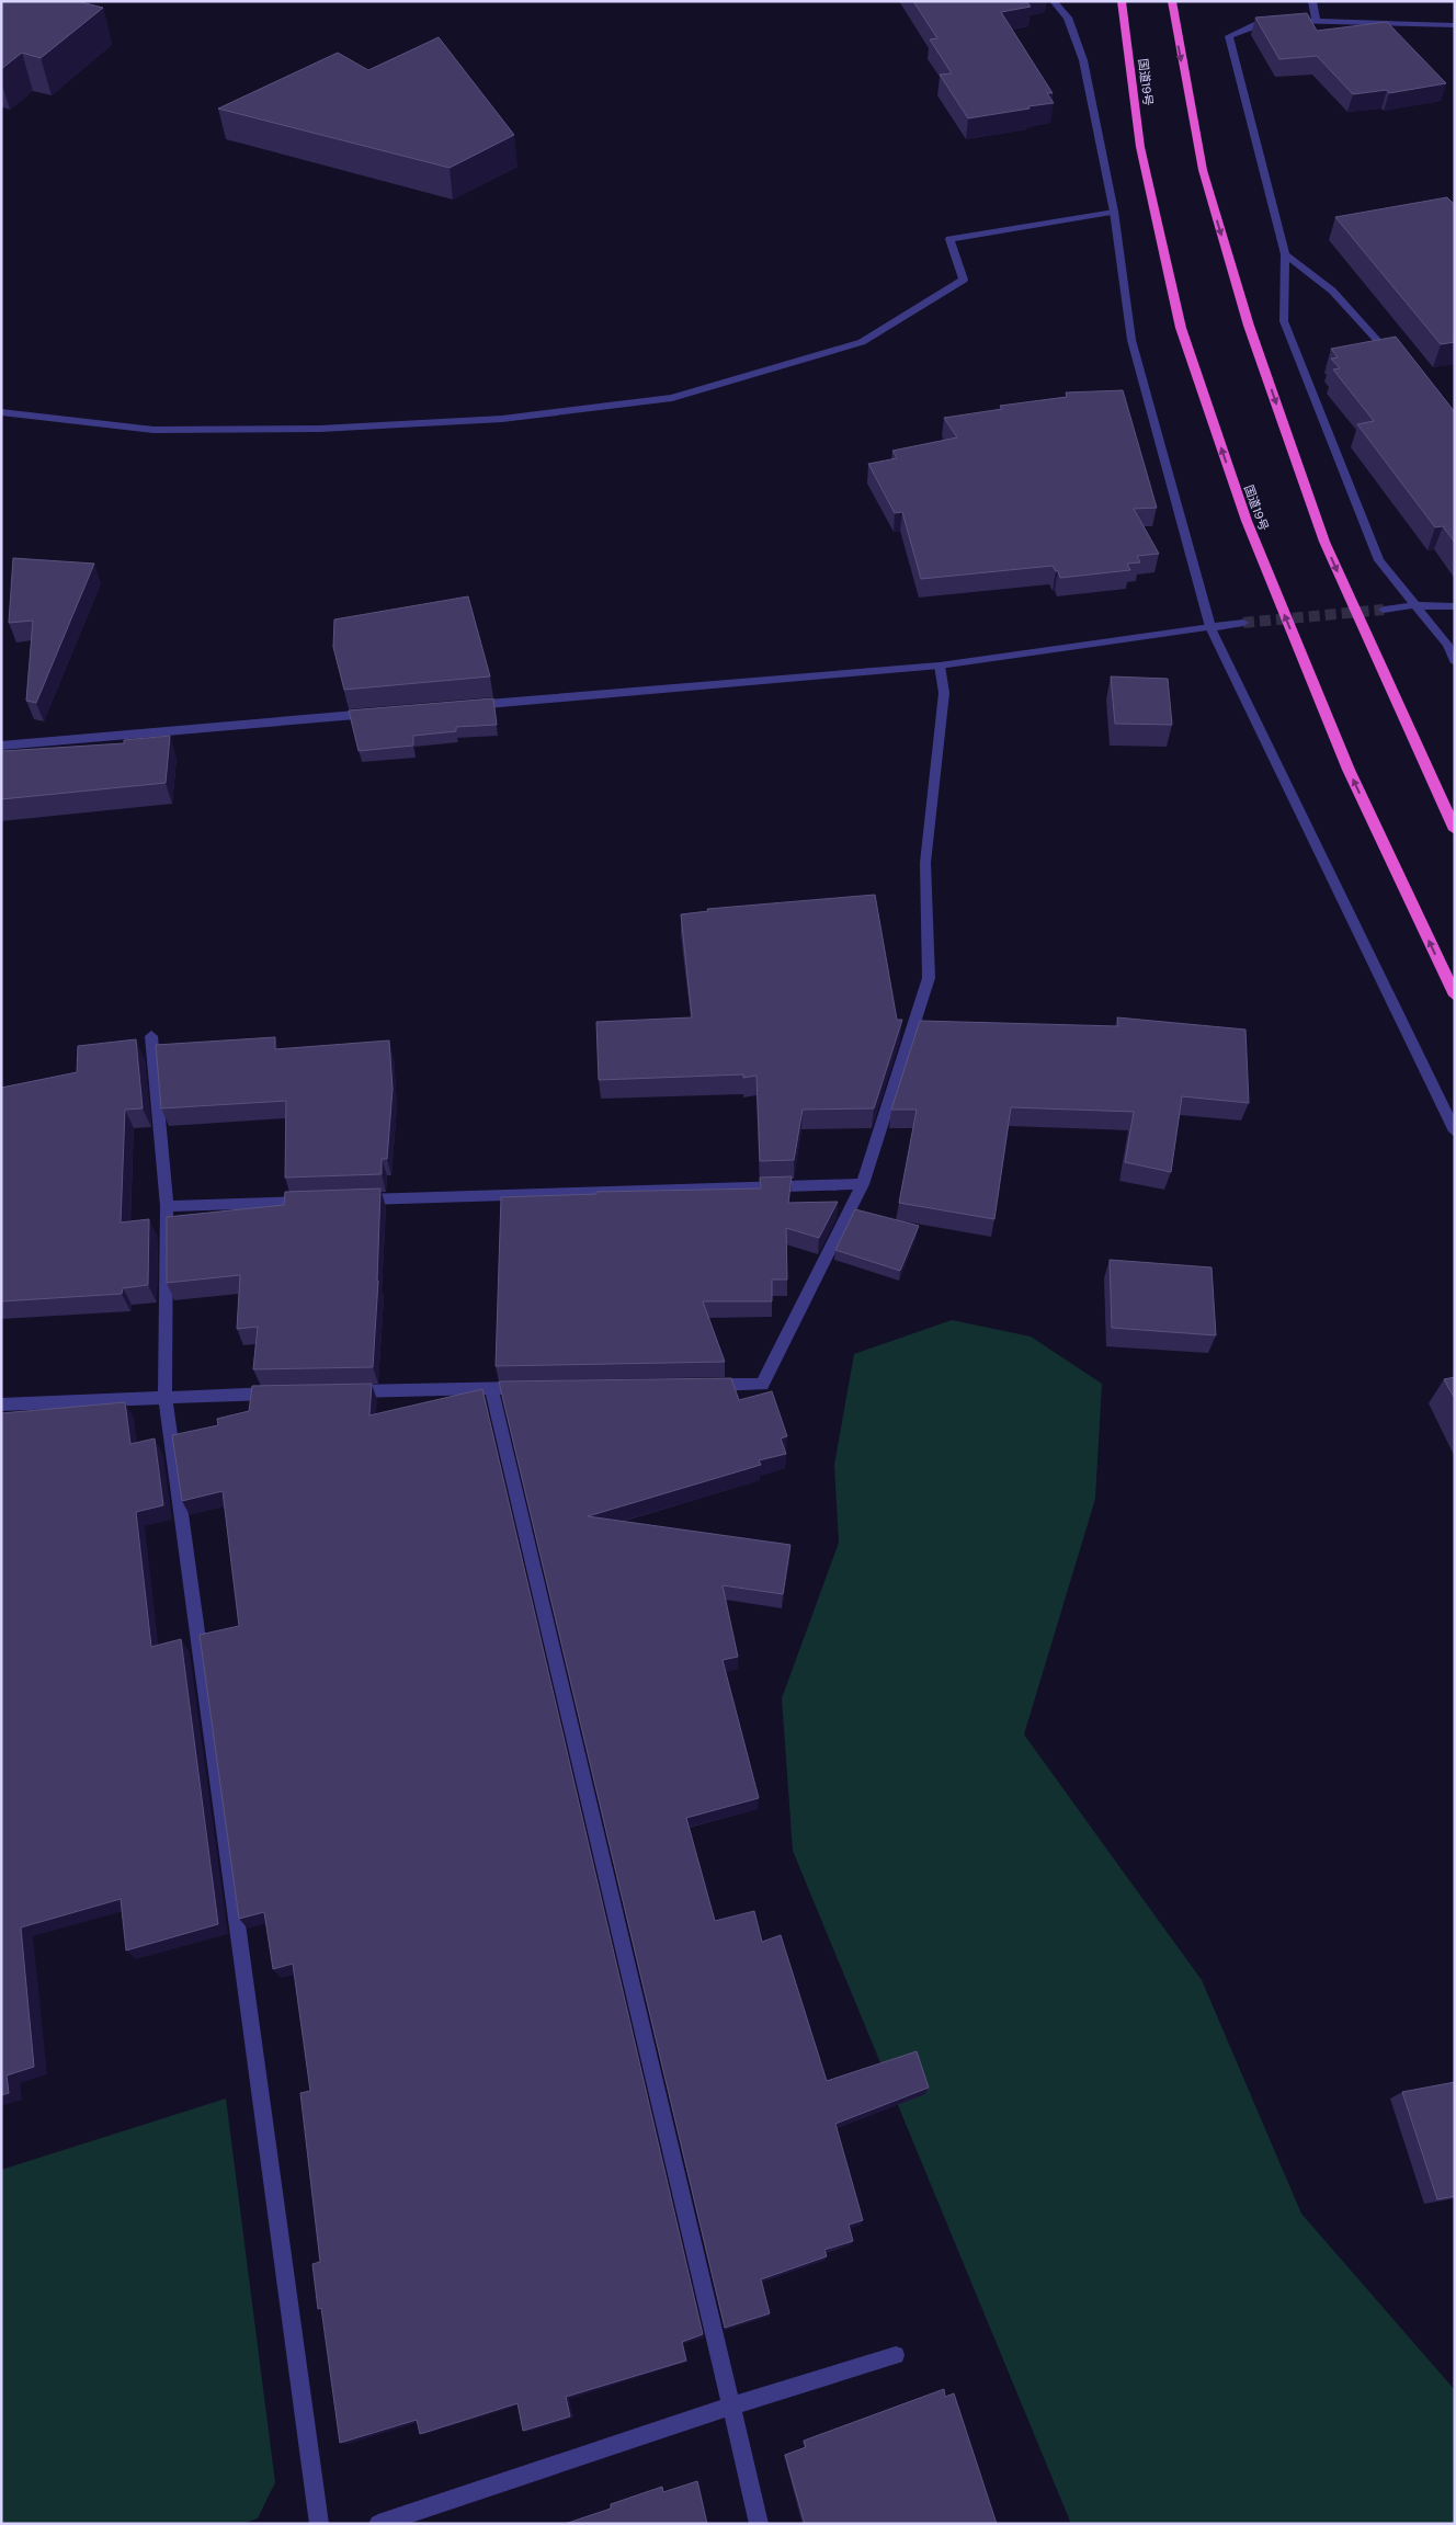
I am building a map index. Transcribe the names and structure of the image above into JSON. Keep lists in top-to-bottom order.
{
  "streets": {
    "highway": ["国道19号"]
  }
}
